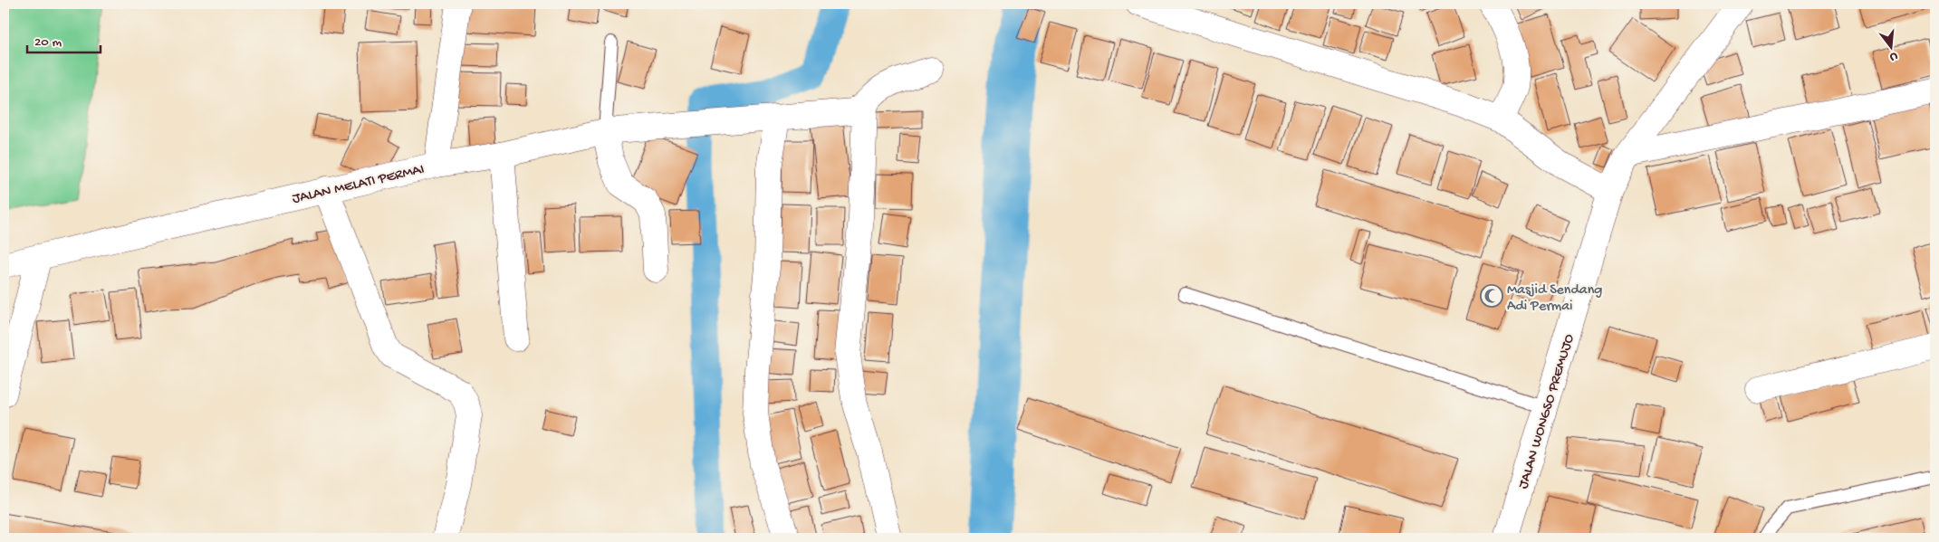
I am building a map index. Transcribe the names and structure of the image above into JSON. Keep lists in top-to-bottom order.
{
  "streets": {
    "street": ["JALAN MELATI PERMAI", "JALAN WONGSO PREMUJO"]
  },
  "places": {
    "mosque": ["Masjid Sendang Adi Permai"]
  },
  "scale_bar": "20 m",
  "north": "bottom"
}
